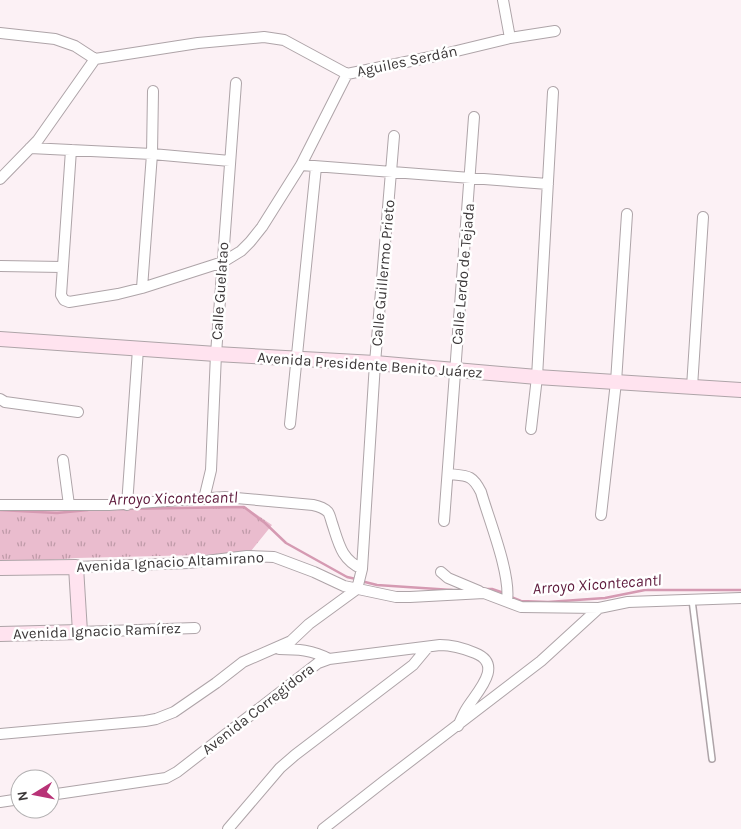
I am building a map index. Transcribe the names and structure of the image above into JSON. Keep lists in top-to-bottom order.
{
  "streets": {
    "street": [
      "Aguiles Serdán",
      "Calle Guillermo Prieto",
      "Calle Lerdo de Tejada",
      "Calle Guelatao",
      "Avenida Presidente Benito Juárez",
      "Avenida Ignacio Altamirano",
      "Avenida Ignacio Ramírez",
      "Avenida Corregidora"
    ]
  },
  "crossings": [
    ["Calle Guillermo Prieto", "Avenida Presidente Benito Juárez"],
    ["Calle Guillermo Prieto", "Avenida Ignacio Altamirano"],
    ["Calle Lerdo de Tejada", "Avenida Presidente Benito Juárez"],
    ["Calle Guelatao", "Avenida Presidente Benito Juárez"]
  ],
  "water": ["Arroyo Xicontecantl"],
  "north": "left"
}
